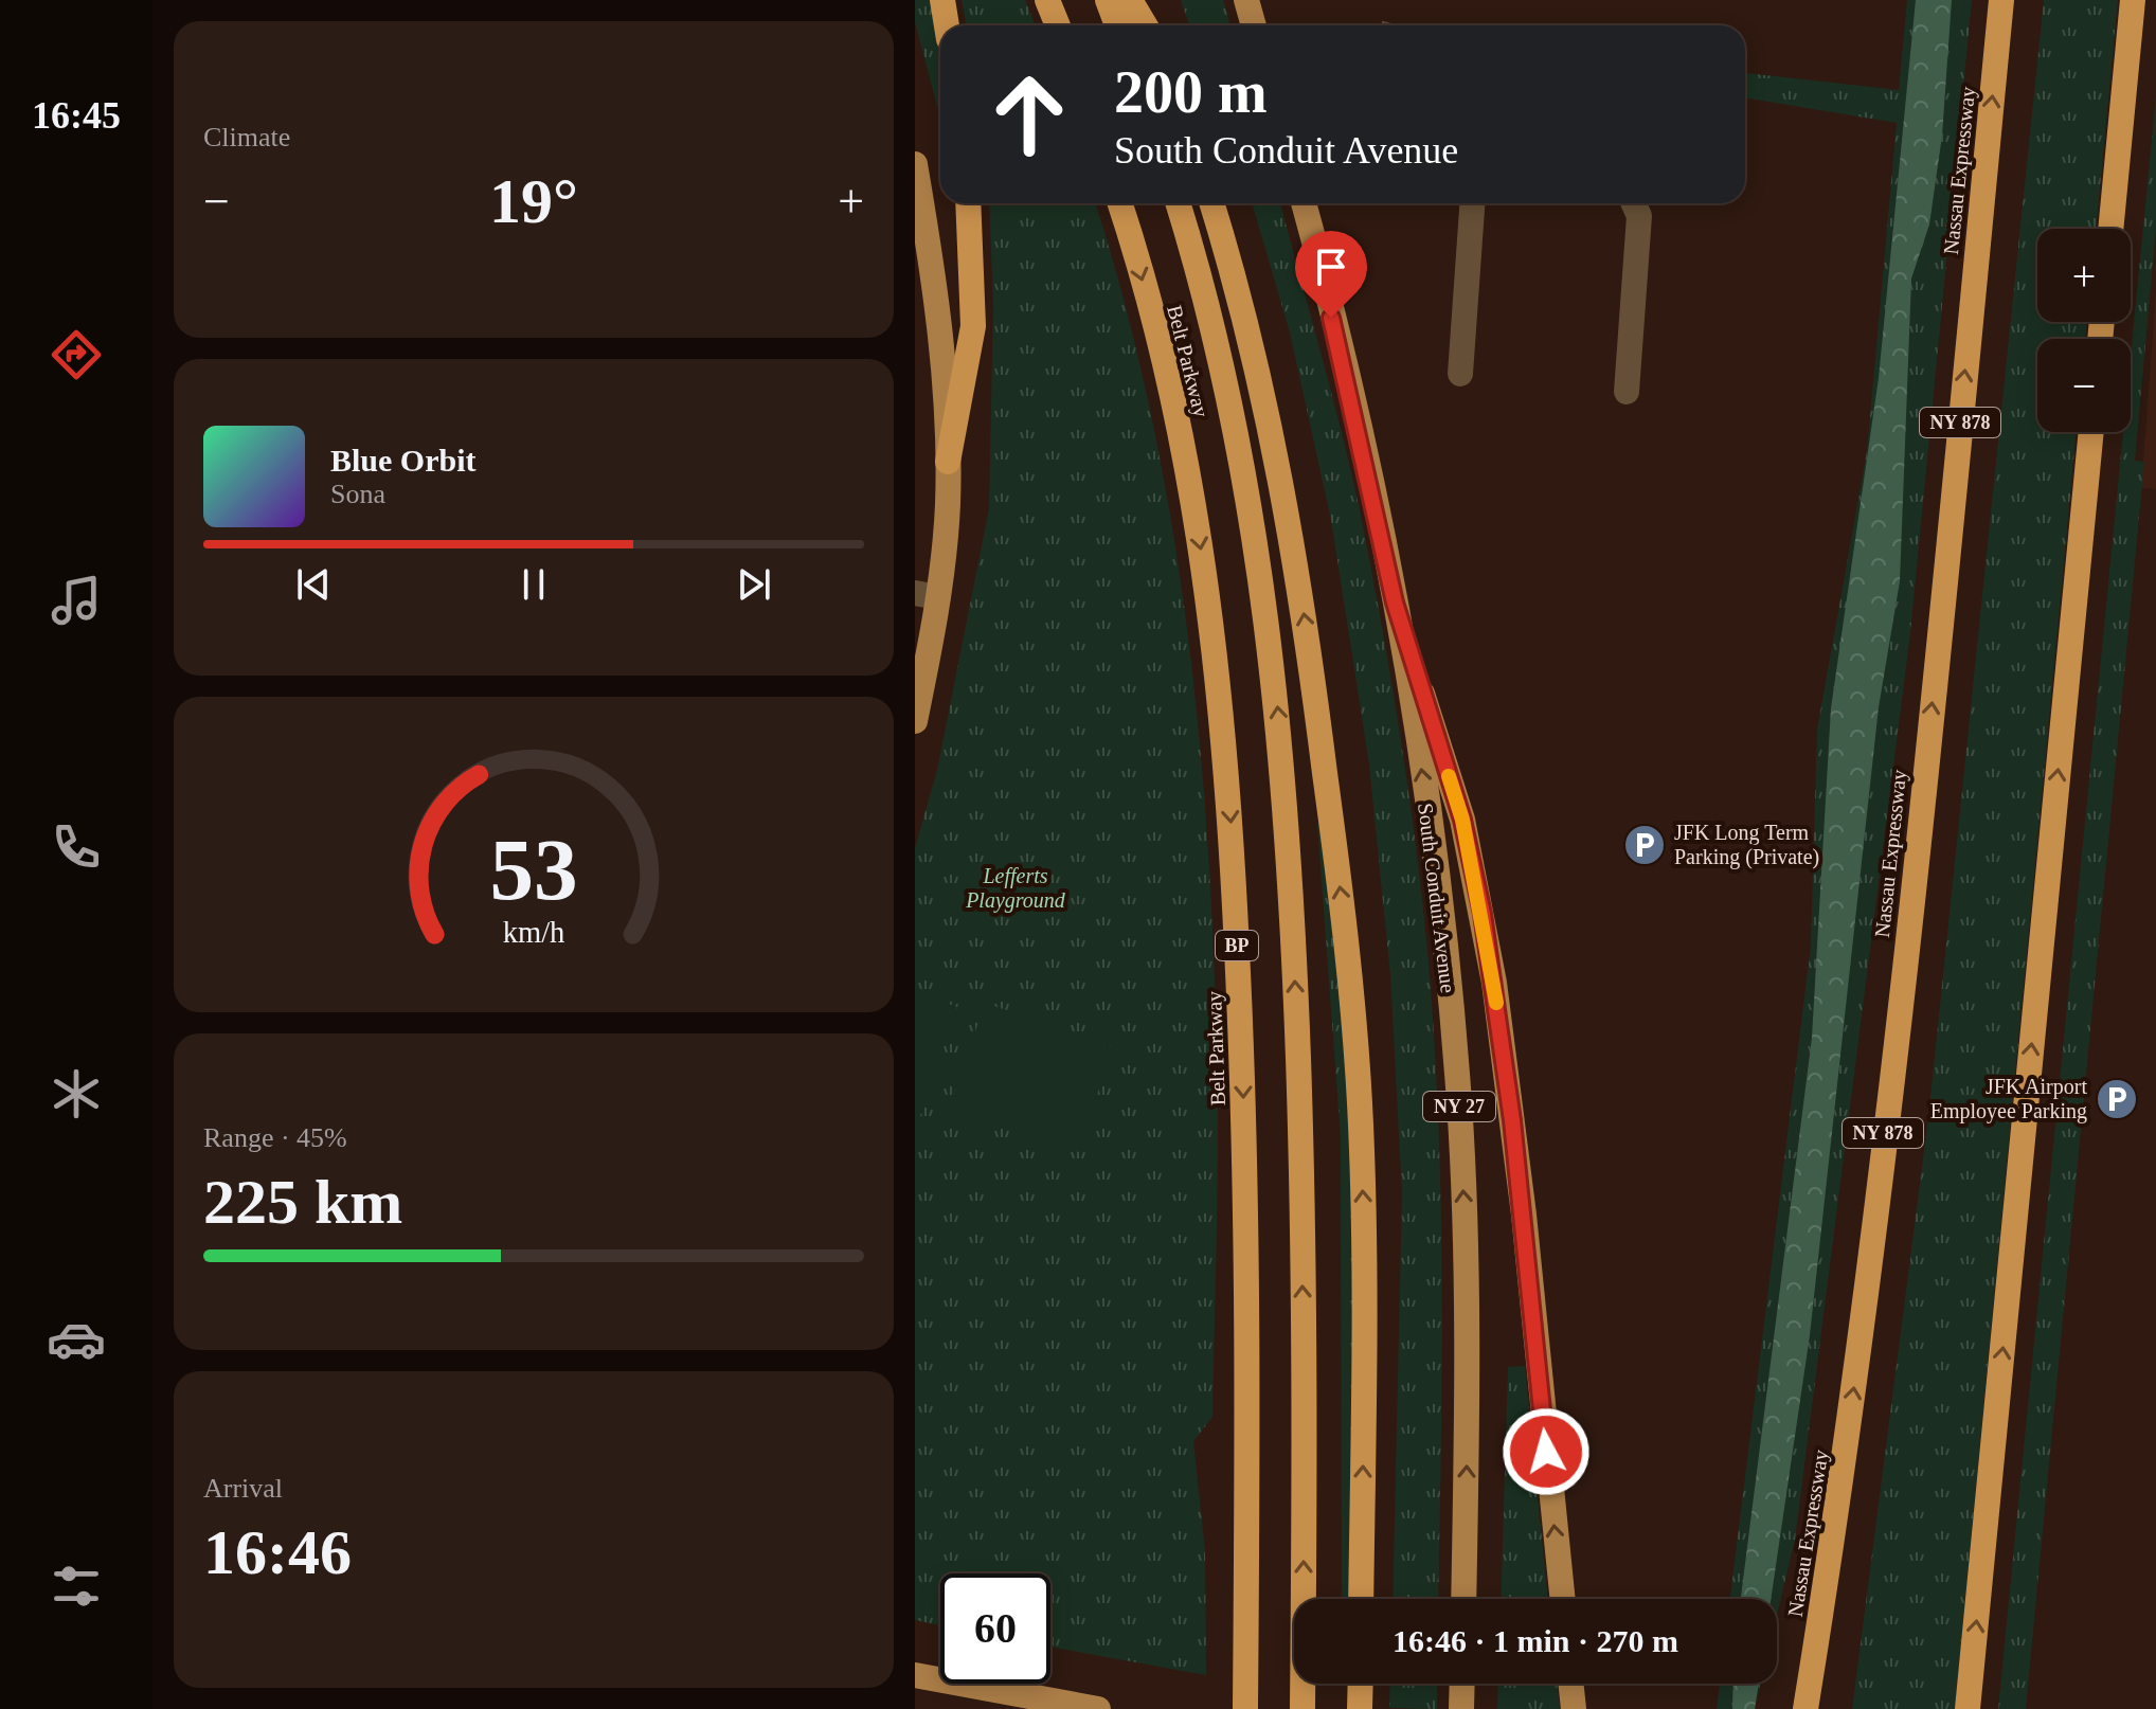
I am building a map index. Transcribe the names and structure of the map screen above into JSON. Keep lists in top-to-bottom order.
{
  "streets": {
    "highway": [
      "Nassau Expressway",
      "Belt Parkway",
      "NY 878",
      "BP"
    ],
    "main road": ["South Conduit Avenue", "NY 27"]
  },
  "parks": ["Lefferts Playground"],
  "places": {
    "parking": ["JFK Long Term Parking (Private)", "JFK Airport Employee Parking"]
  },
  "page": {
    "tabs": "16:45",
    "tile": [
      "Climate",
      ["Range · 45%", "225 km"],
      ["Arrival", "16:46"]
    ],
    "turn": ["200 m", "South Conduit Avenue"],
    "heat": ["−", "19°", "+"],
    "map_buttons": ["+", "−"],
    "song": ["Blue Orbit", "Sona"],
    "limit": "60",
    "trip": "16:46 · 1 min · 270 m",
    "gauge": ["53", "km/h"]
  }
}
